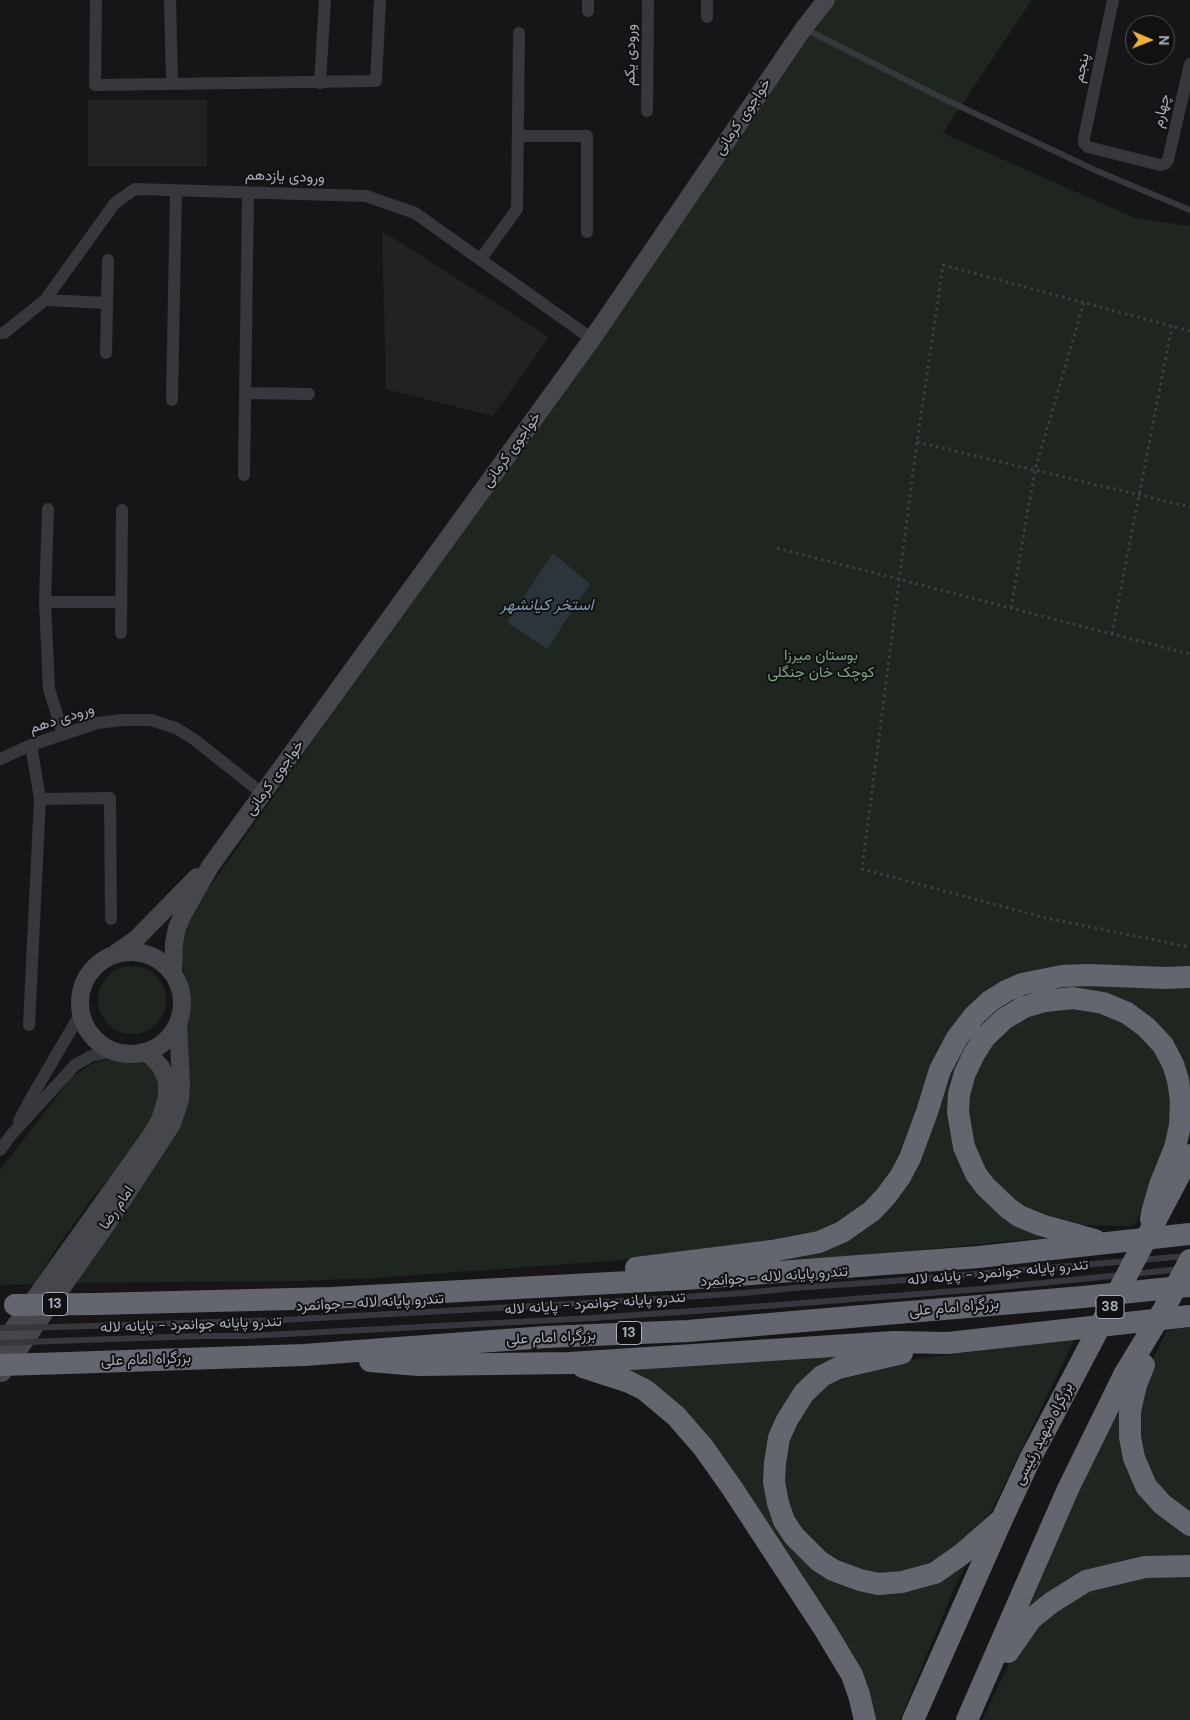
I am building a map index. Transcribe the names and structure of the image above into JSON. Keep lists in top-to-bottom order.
{
  "streets": {
    "highway": [
      "13",
      "38",
      "بزرگراه امام علی",
      "بزرگراه شهید رئیسی"
    ],
    "main road": ["خواجوی کرمانی", "امام رضا"],
    "street": [
      "ورودی یکم",
      "پنجم",
      "چهارم",
      "ورودی یازدهم",
      "ورودی دهم"
    ],
    "lane": ["تندرو پایانه جوانمرد - پایانه لاله", "تندرو پایانه لاله - جوانمرد"]
  },
  "crossings": [
    ["پنجم", "چهارم"],
    ["خواجوی کرمانی", "ورودی یازدهم"],
    ["خواجوی کرمانی", "ورودی دهم"],
    ["13", "بزرگراه شهید رئیسی"]
  ],
  "water": ["استخر کیانشهر"],
  "parks": ["بوستان میرزا کوچک خان جنگلی"],
  "north": "right"
}
